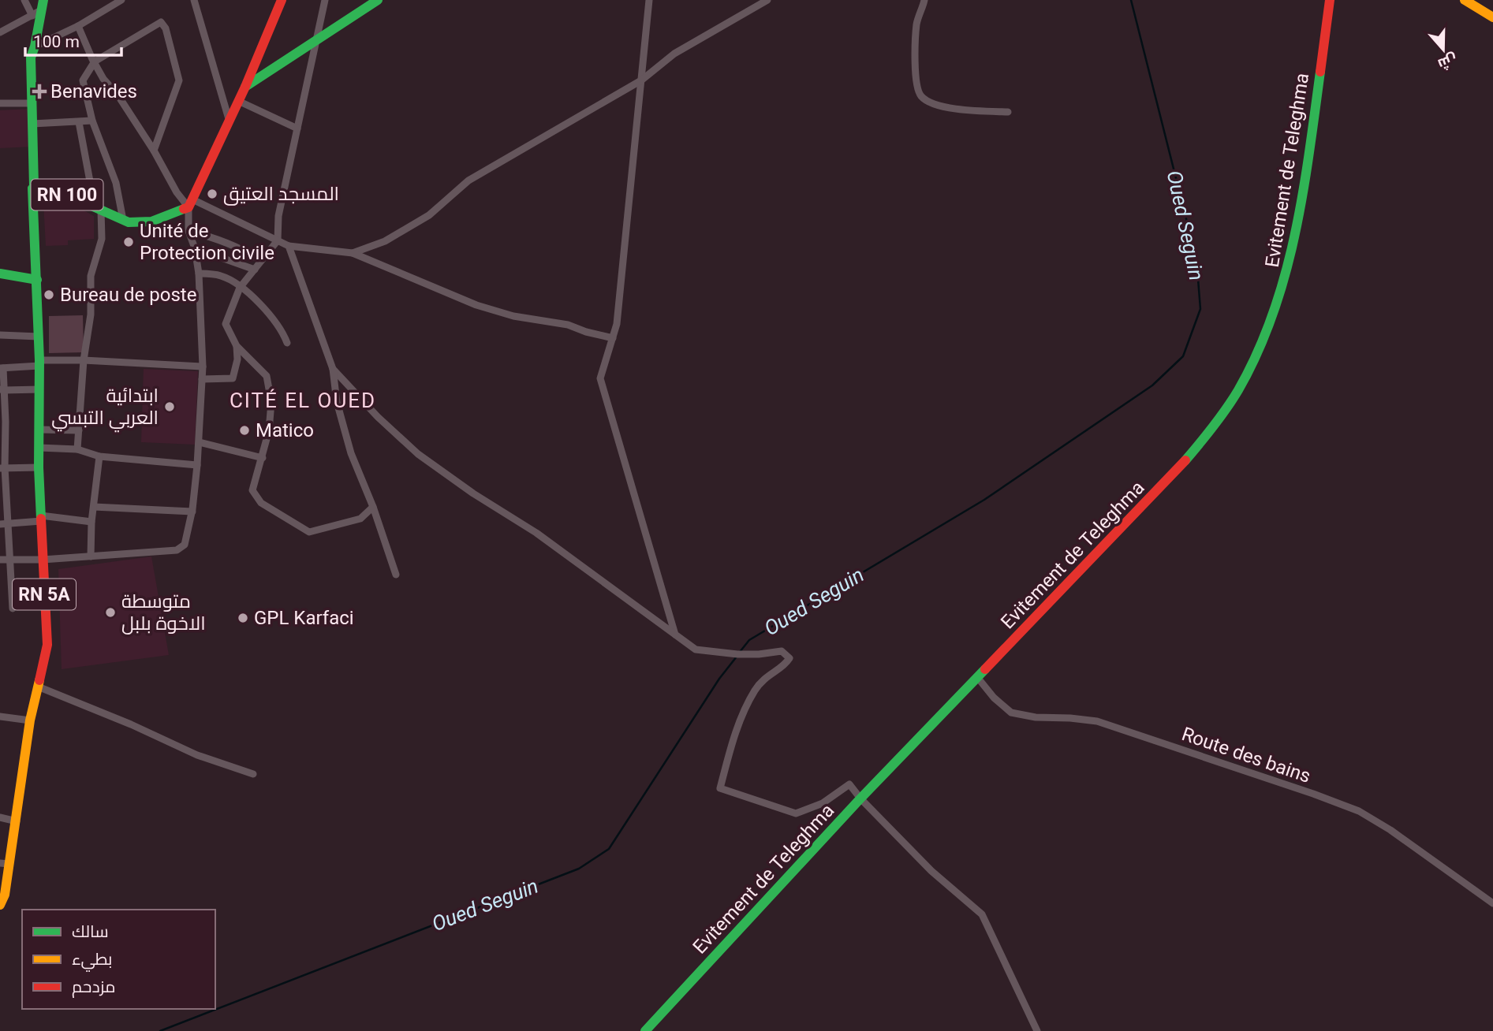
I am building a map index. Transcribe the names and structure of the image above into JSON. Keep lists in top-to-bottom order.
{
  "streets": {
    "main road": ["Evitement de Teleghma", "RN 100", "RN 5A"],
    "street": ["Route des bains"]
  },
  "crossings": [
    ["Evitement de Teleghma", "Route des bains"],
    ["RN 100", "RN 5A"]
  ],
  "districts": ["CITÉ EL OUED"],
  "water": ["Oued Seguin"],
  "places": {
    "health": ["Benavides"],
    "other": [
      "المسجد العتيق",
      "Unité de Protection civile",
      "Bureau de poste",
      "ابتدائية العربي التبسي",
      "Matico",
      "متوسطة الاخوة بلبل",
      "GPL Karfaci"
    ]
  },
  "legend": ["سالك", "بطيء", "مزدحم"],
  "scale_bar": "100 m",
  "north": "bottom"
}
